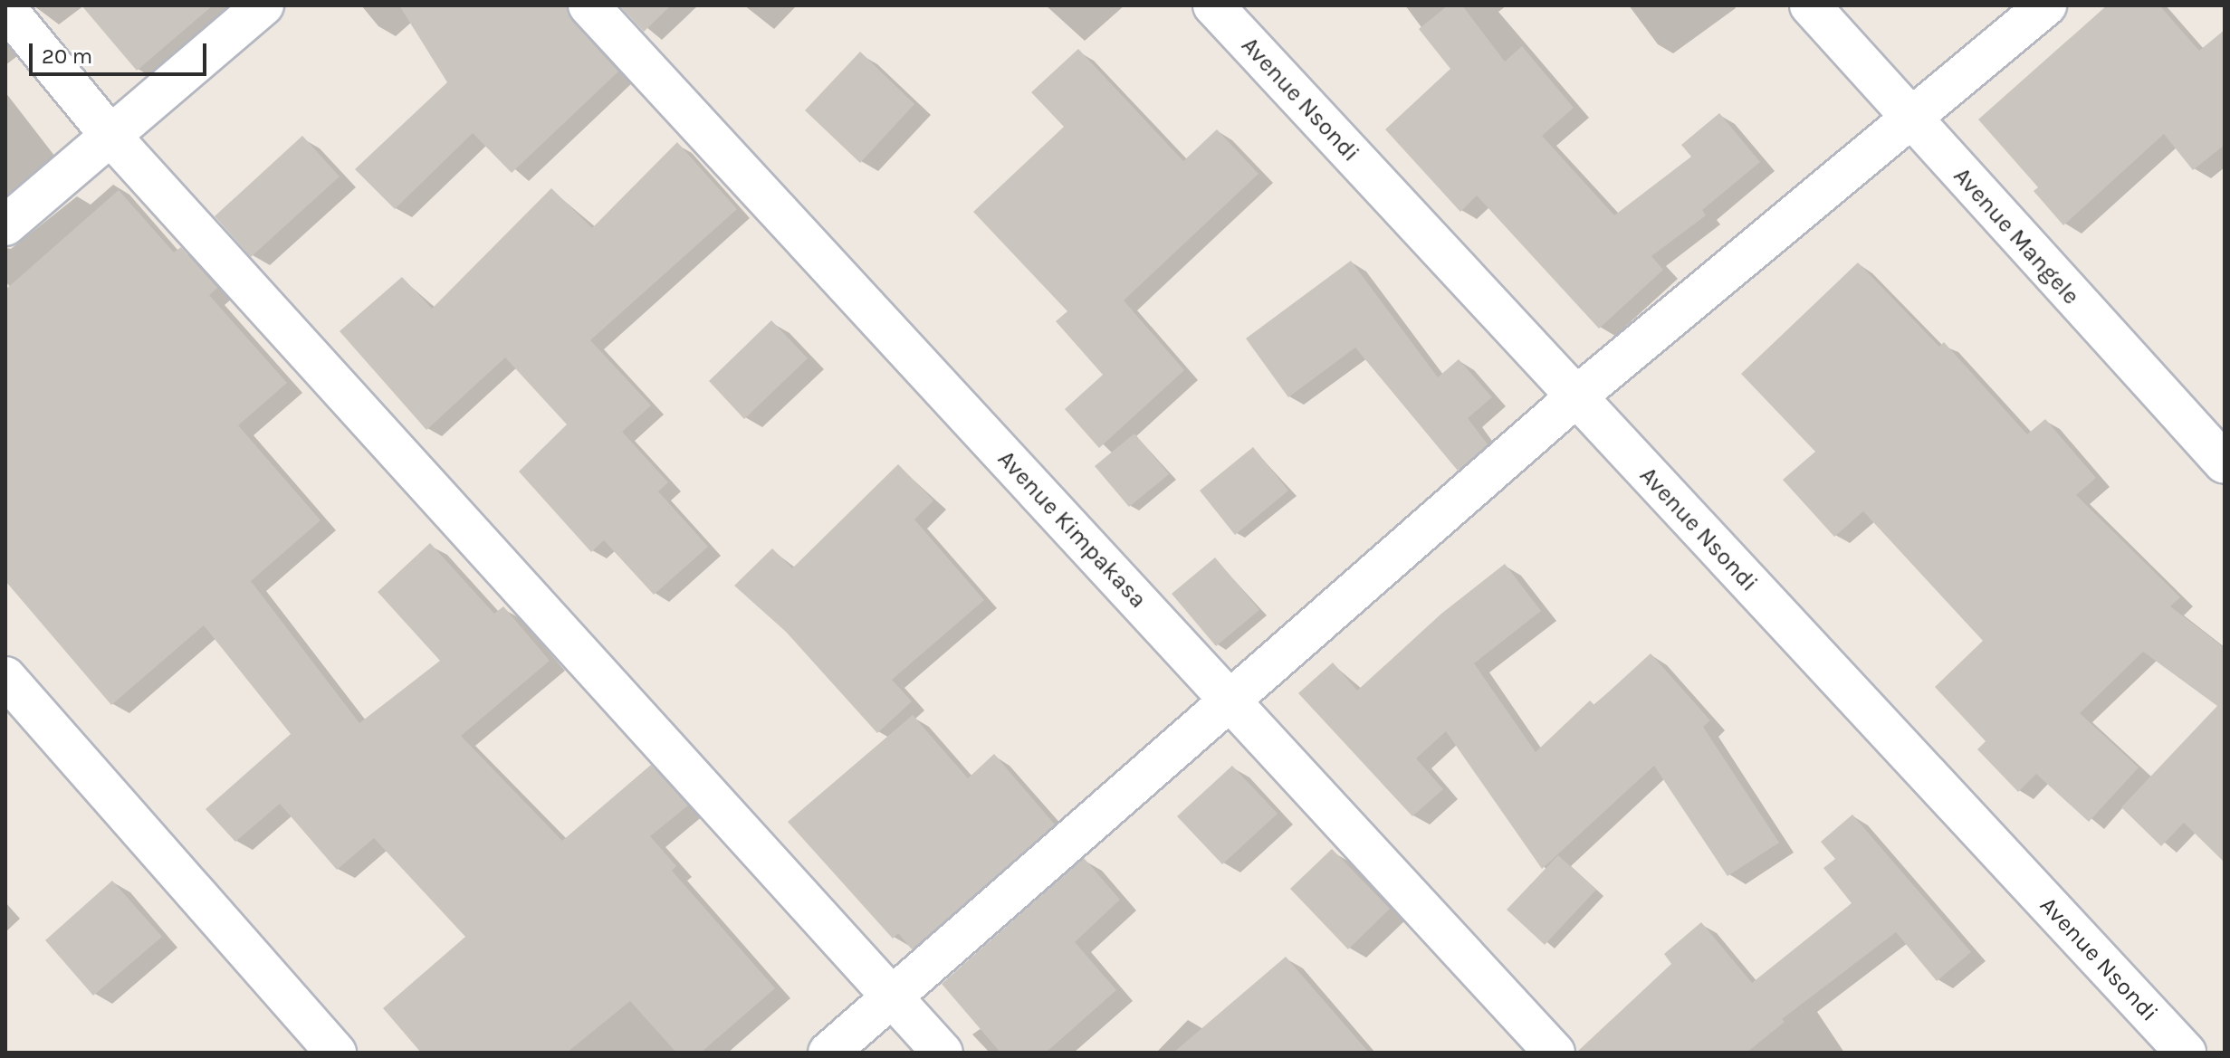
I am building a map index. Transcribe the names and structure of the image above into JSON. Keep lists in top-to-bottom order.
{
  "streets": {
    "street": ["Avenue Nsondi", "Avenue Mangele", "Avenue Kimpakasa"]
  },
  "scale_bar": "20 m"
}
